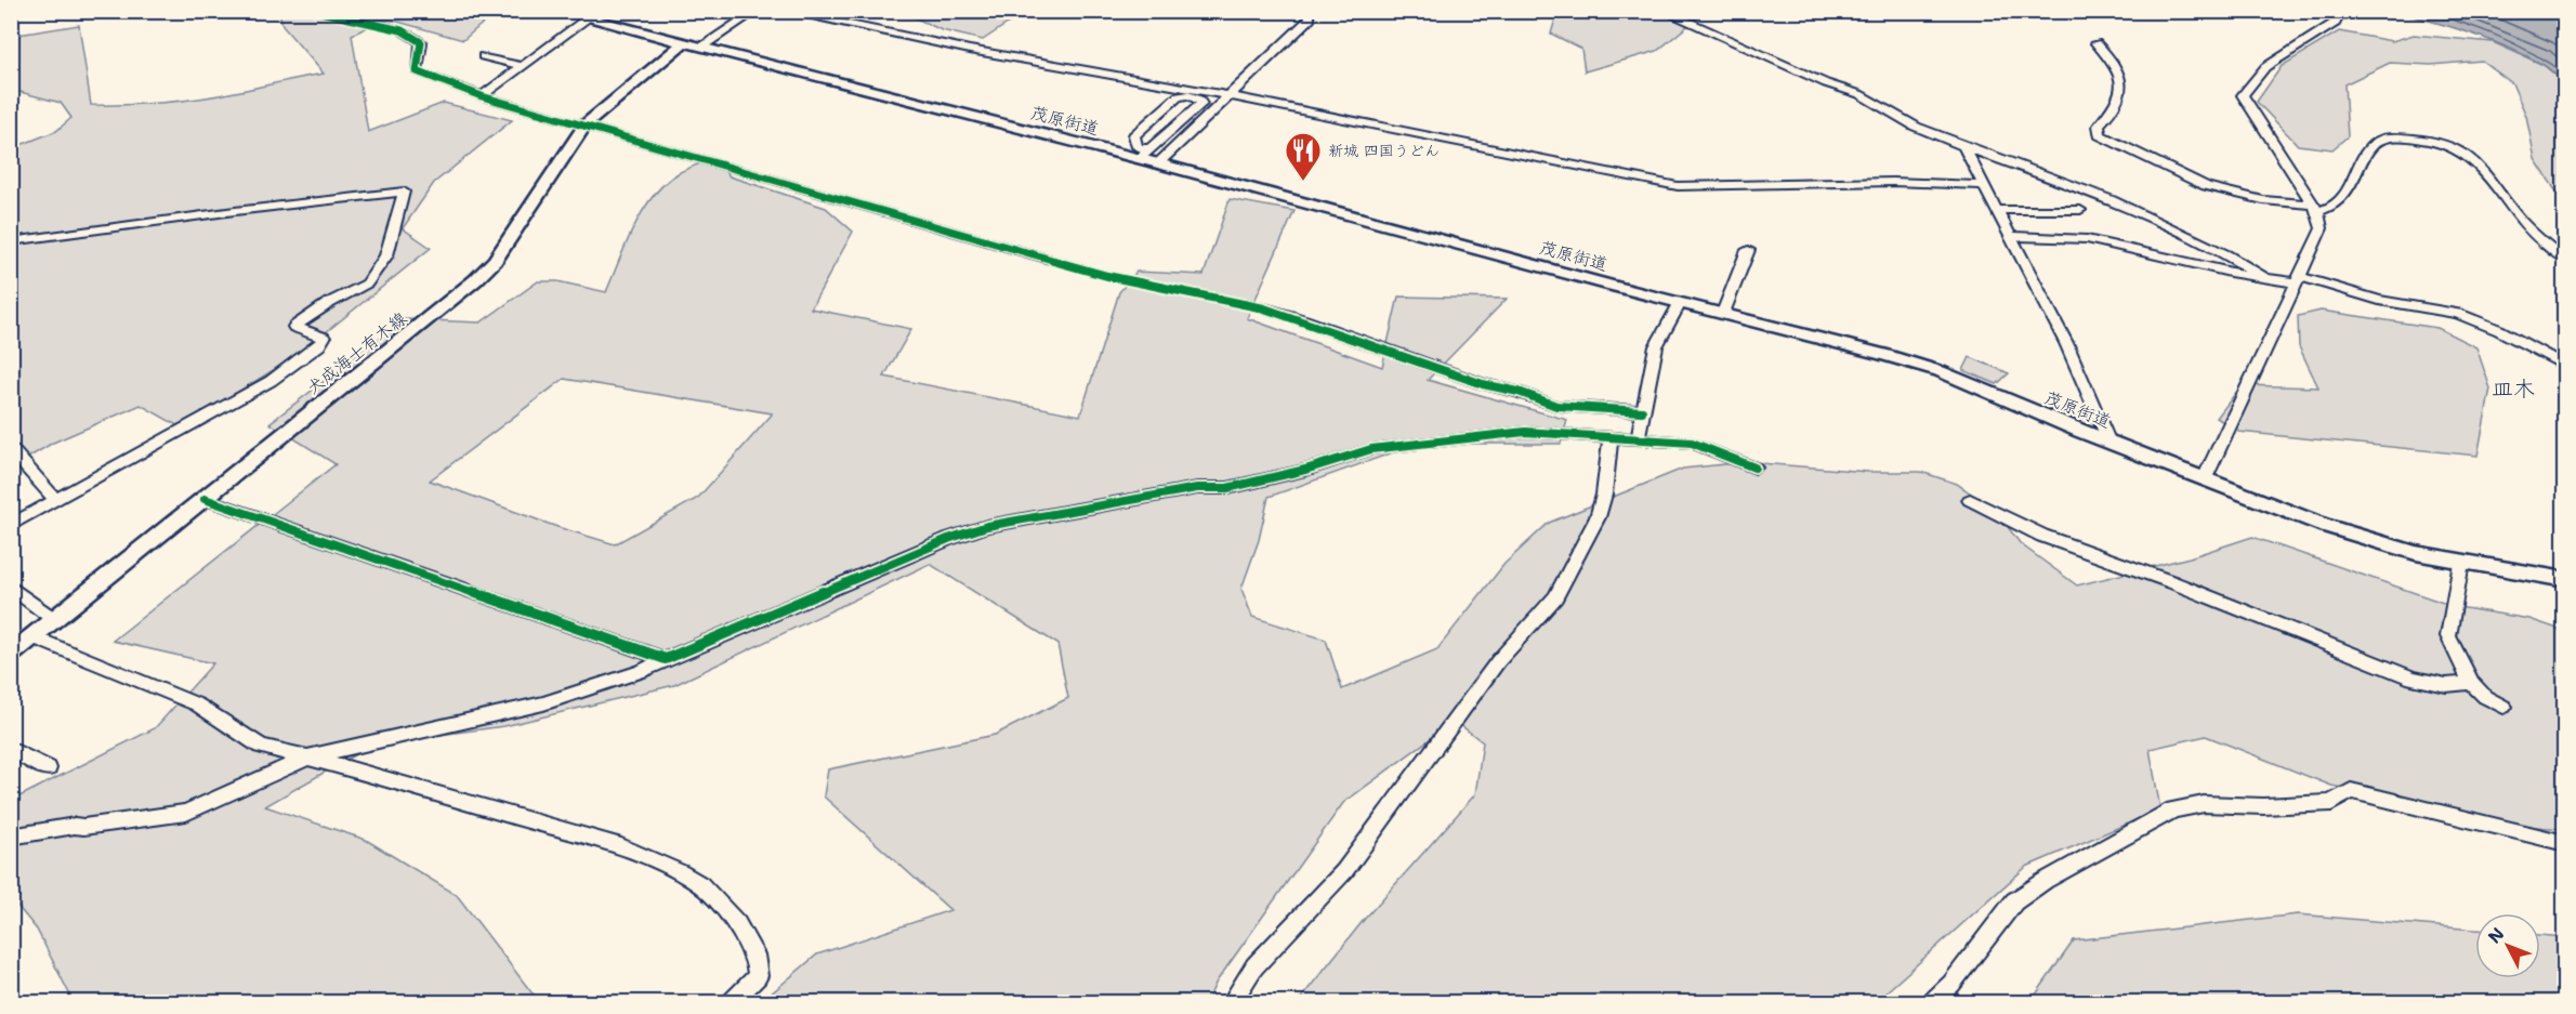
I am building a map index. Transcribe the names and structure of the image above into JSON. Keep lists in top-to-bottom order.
{
  "streets": {
    "main road": ["茂原街道", "犬成海士有木線"]
  },
  "crossings": [
    ["茂原街道", "犬成海士有木線"]
  ],
  "districts": ["皿木"],
  "places": {
    "restaurant": ["新城 四国うどん"]
  },
  "north": "top left"
}
